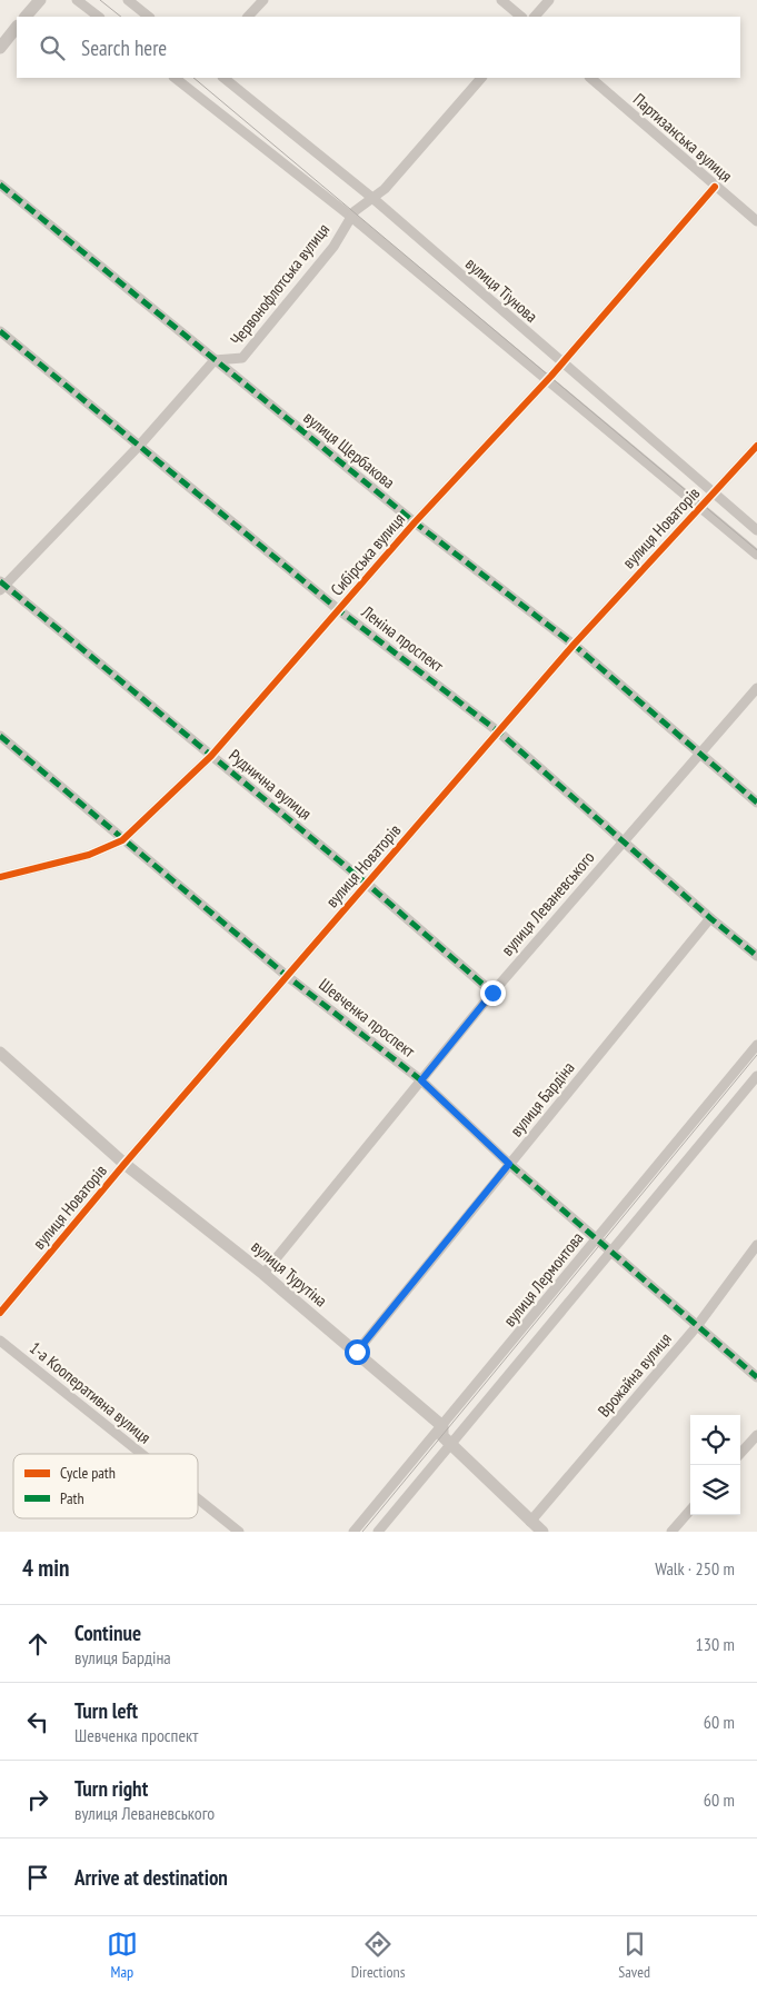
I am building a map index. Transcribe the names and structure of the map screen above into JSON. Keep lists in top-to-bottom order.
{
  "streets": {
    "street": [
      "Партизанська вулиця",
      "Червонофлотська вулиця",
      "вулиця Тіунова",
      "вулиця Щербакова",
      "вулиця Новаторів",
      "Сибірська вулиця",
      "Леніна проспект",
      "Руднична вулиця",
      "вулиця Леваневського",
      "Шевченка проспект",
      "вулиця Бардіна",
      "вулиця Турутіна",
      "вулиця Лермонтова",
      "Врожайна вулиця",
      "1-а Кооперативна вулиця"
    ]
  },
  "crossings": [
    ["Партизанська вулиця", "Сибірська вулиця"],
    ["Червонофлотська вулиця", "вулиця Тіунова"],
    ["Червонофлотська вулиця", "вулиця Щербакова"],
    ["вулиця Тіунова", "вулиця Новаторів"],
    ["вулиця Тіунова", "Сибірська вулиця"],
    ["вулиця Щербакова", "вулиця Новаторів"],
    ["вулиця Щербакова", "Сибірська вулиця"],
    ["вулиця Щербакова", "вулиця Леваневського"],
    ["вулиця Новаторів", "Леніна проспект"],
    ["вулиця Новаторів", "Руднична вулиця"],
    ["вулиця Новаторів", "Шевченка проспект"],
    ["вулиця Новаторів", "вулиця Турутіна"],
    ["Сибірська вулиця", "Леніна проспект"],
    ["Сибірська вулиця", "Руднична вулиця"],
    ["Сибірська вулиця", "Шевченка проспект"],
    ["Леніна проспект", "вулиця Леваневського"],
    ["Леніна проспект", "вулиця Бардіна"],
    ["Руднична вулиця", "вулиця Леваневського"],
    ["вулиця Леваневського", "Шевченка проспект"],
    ["вулиця Леваневського", "вулиця Турутіна"],
    ["Шевченка проспект", "вулиця Бардіна"],
    ["Шевченка проспект", "вулиця Лермонтова"],
    ["Шевченка проспект", "Врожайна вулиця"],
    ["вулиця Бардіна", "вулиця Турутіна"],
    ["вулиця Турутіна", "вулиця Лермонтова"],
    ["вулиця Турутіна", "Врожайна вулиця"]
  ],
  "legend": ["Cycle path", "Path"],
  "page": {
    "search": "Search here",
    "heading": ["4 min", "Walk · 250 m"],
    "list": [
      ["Continue", "вулиця Бардіна", "130 m"],
      ["Turn left", "Шевченка проспект", "60 m"],
      ["Turn right", "вулиця Леваневського", "60 m"],
      "Arrive at destination"
    ],
    "nav": ["Map", "Directions", "Saved"]
  }
}
